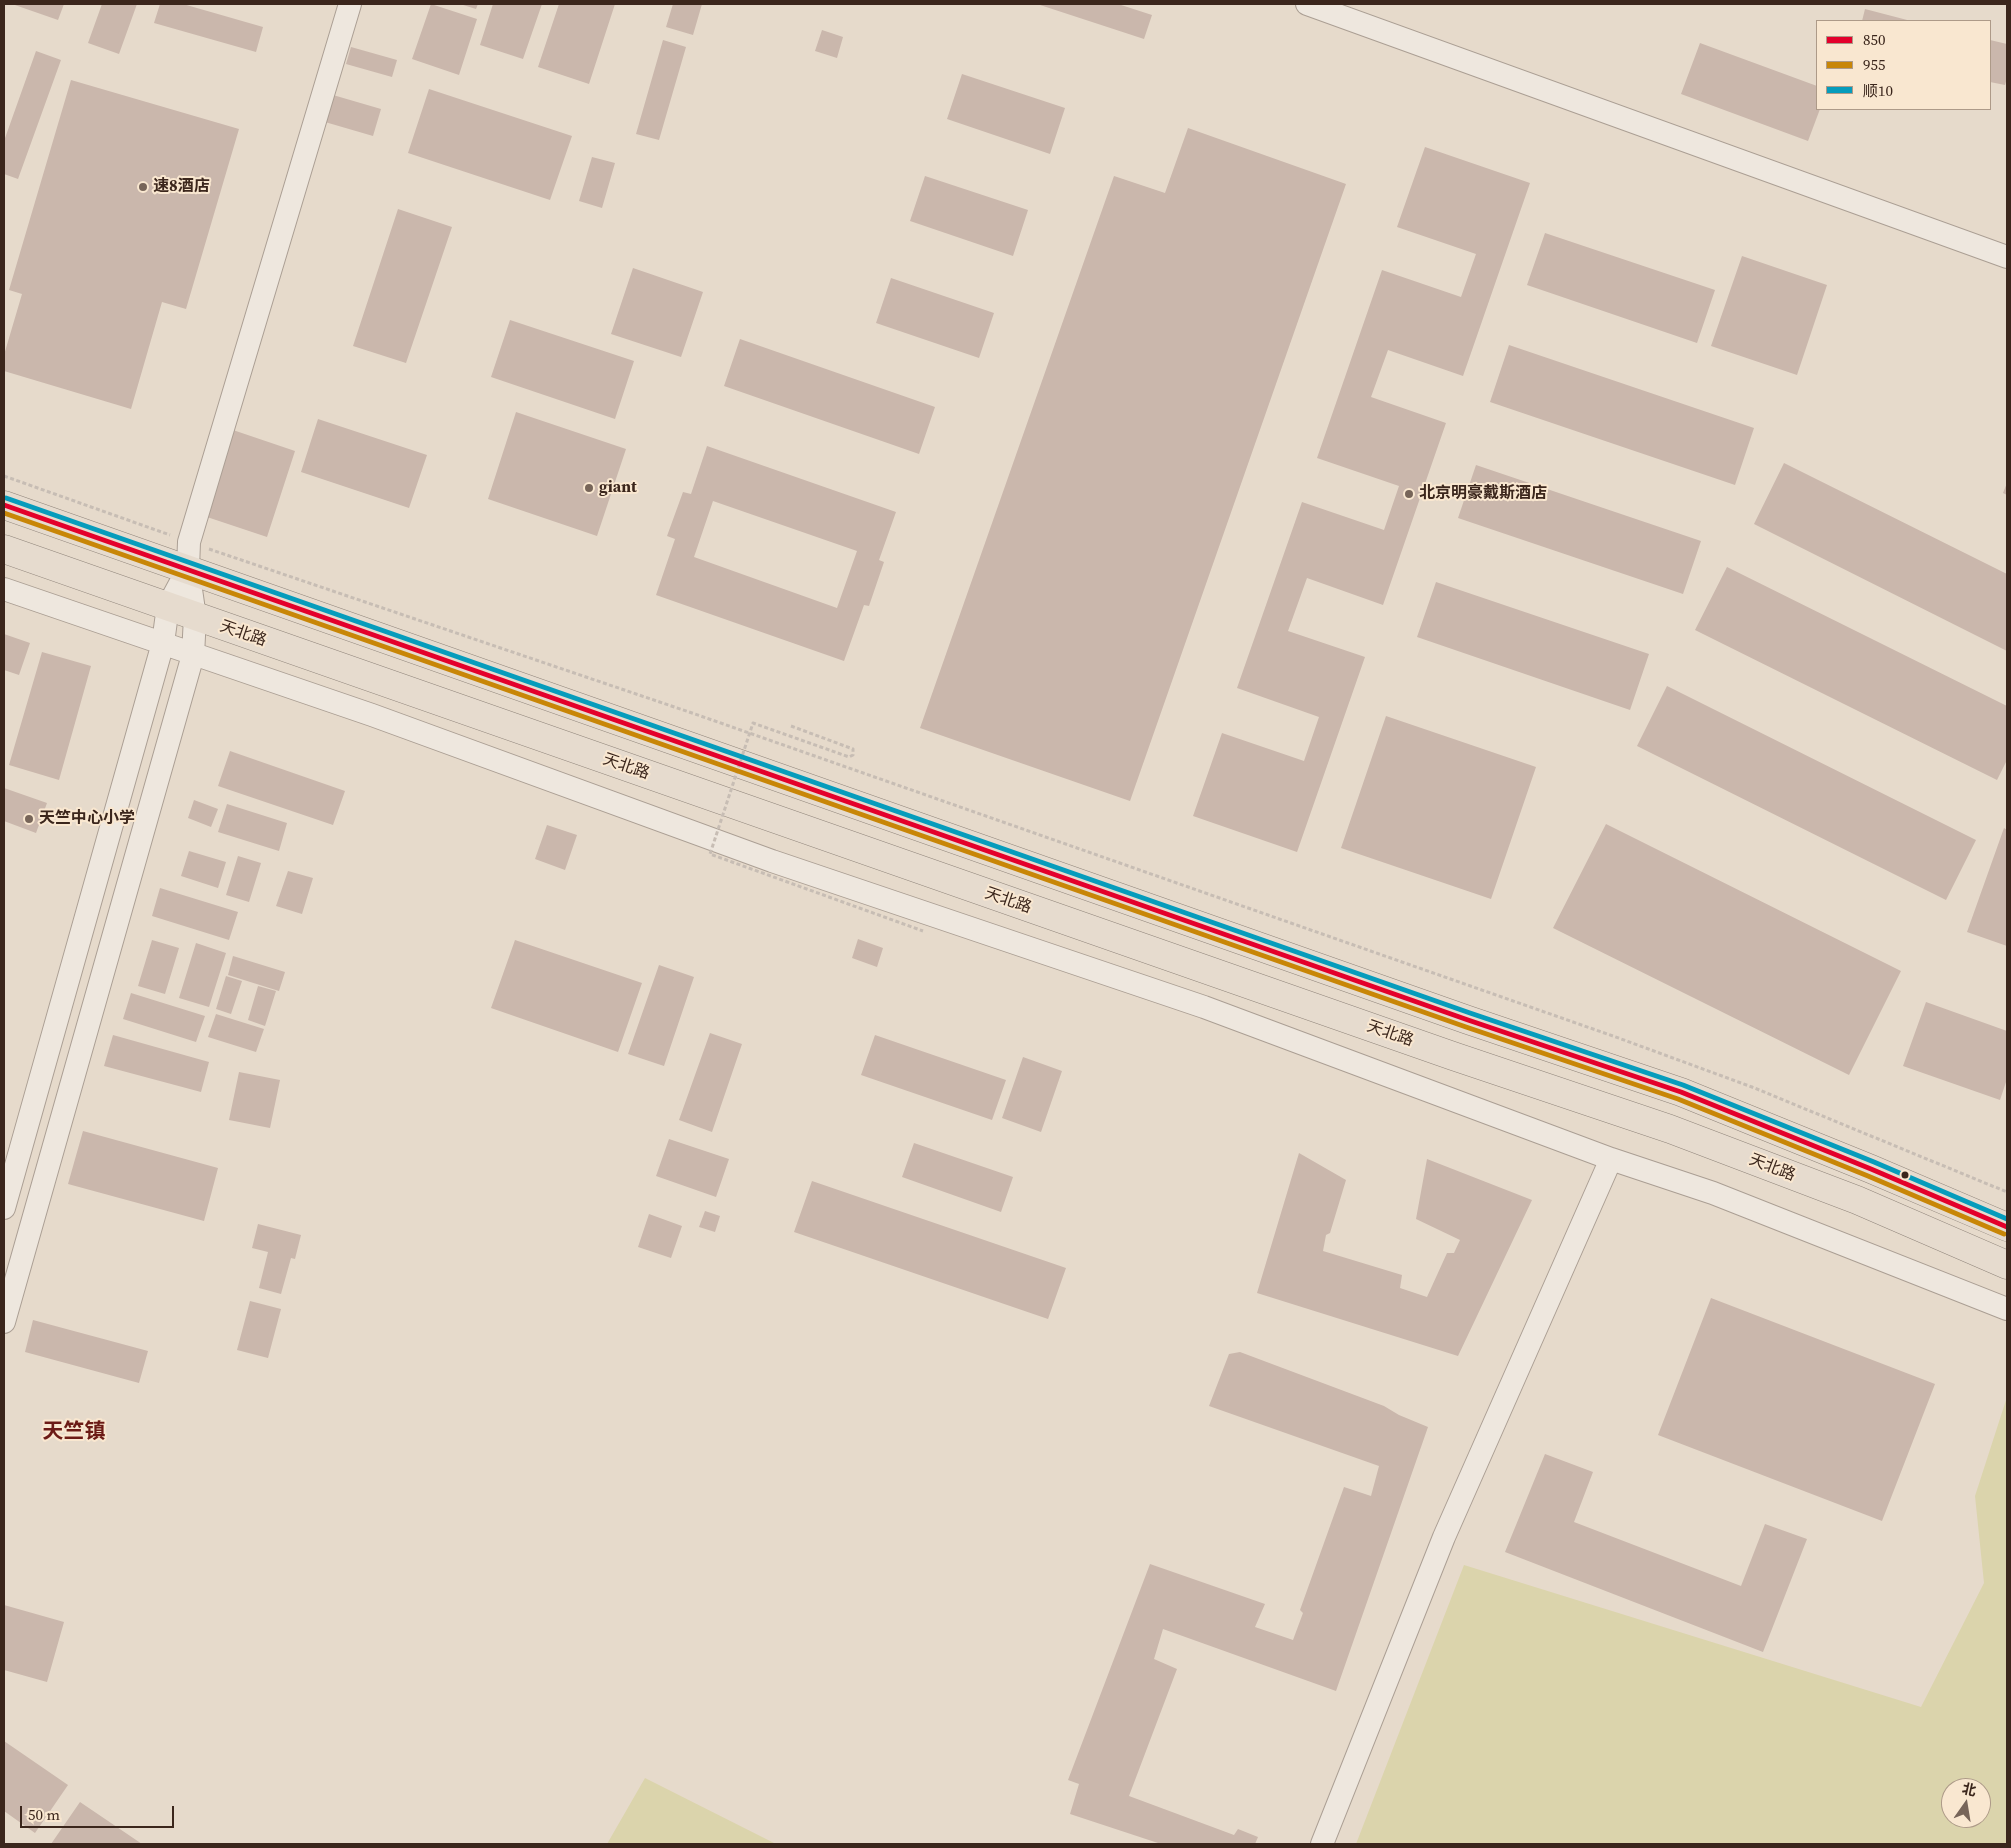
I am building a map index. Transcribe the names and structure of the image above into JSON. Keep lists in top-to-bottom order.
{
  "streets": {
    "main road": ["天北路"]
  },
  "districts": ["天竺镇"],
  "places": [
    "速8酒店",
    "giant",
    "北京明豪戴斯酒店",
    "天竺中心小学"
  ],
  "lines": ["transit line 顺10", "transit line 850", "transit line 955"],
  "legend": ["850", "955", "顺10"],
  "scale_bar": "50 m",
  "north": "top"
}
